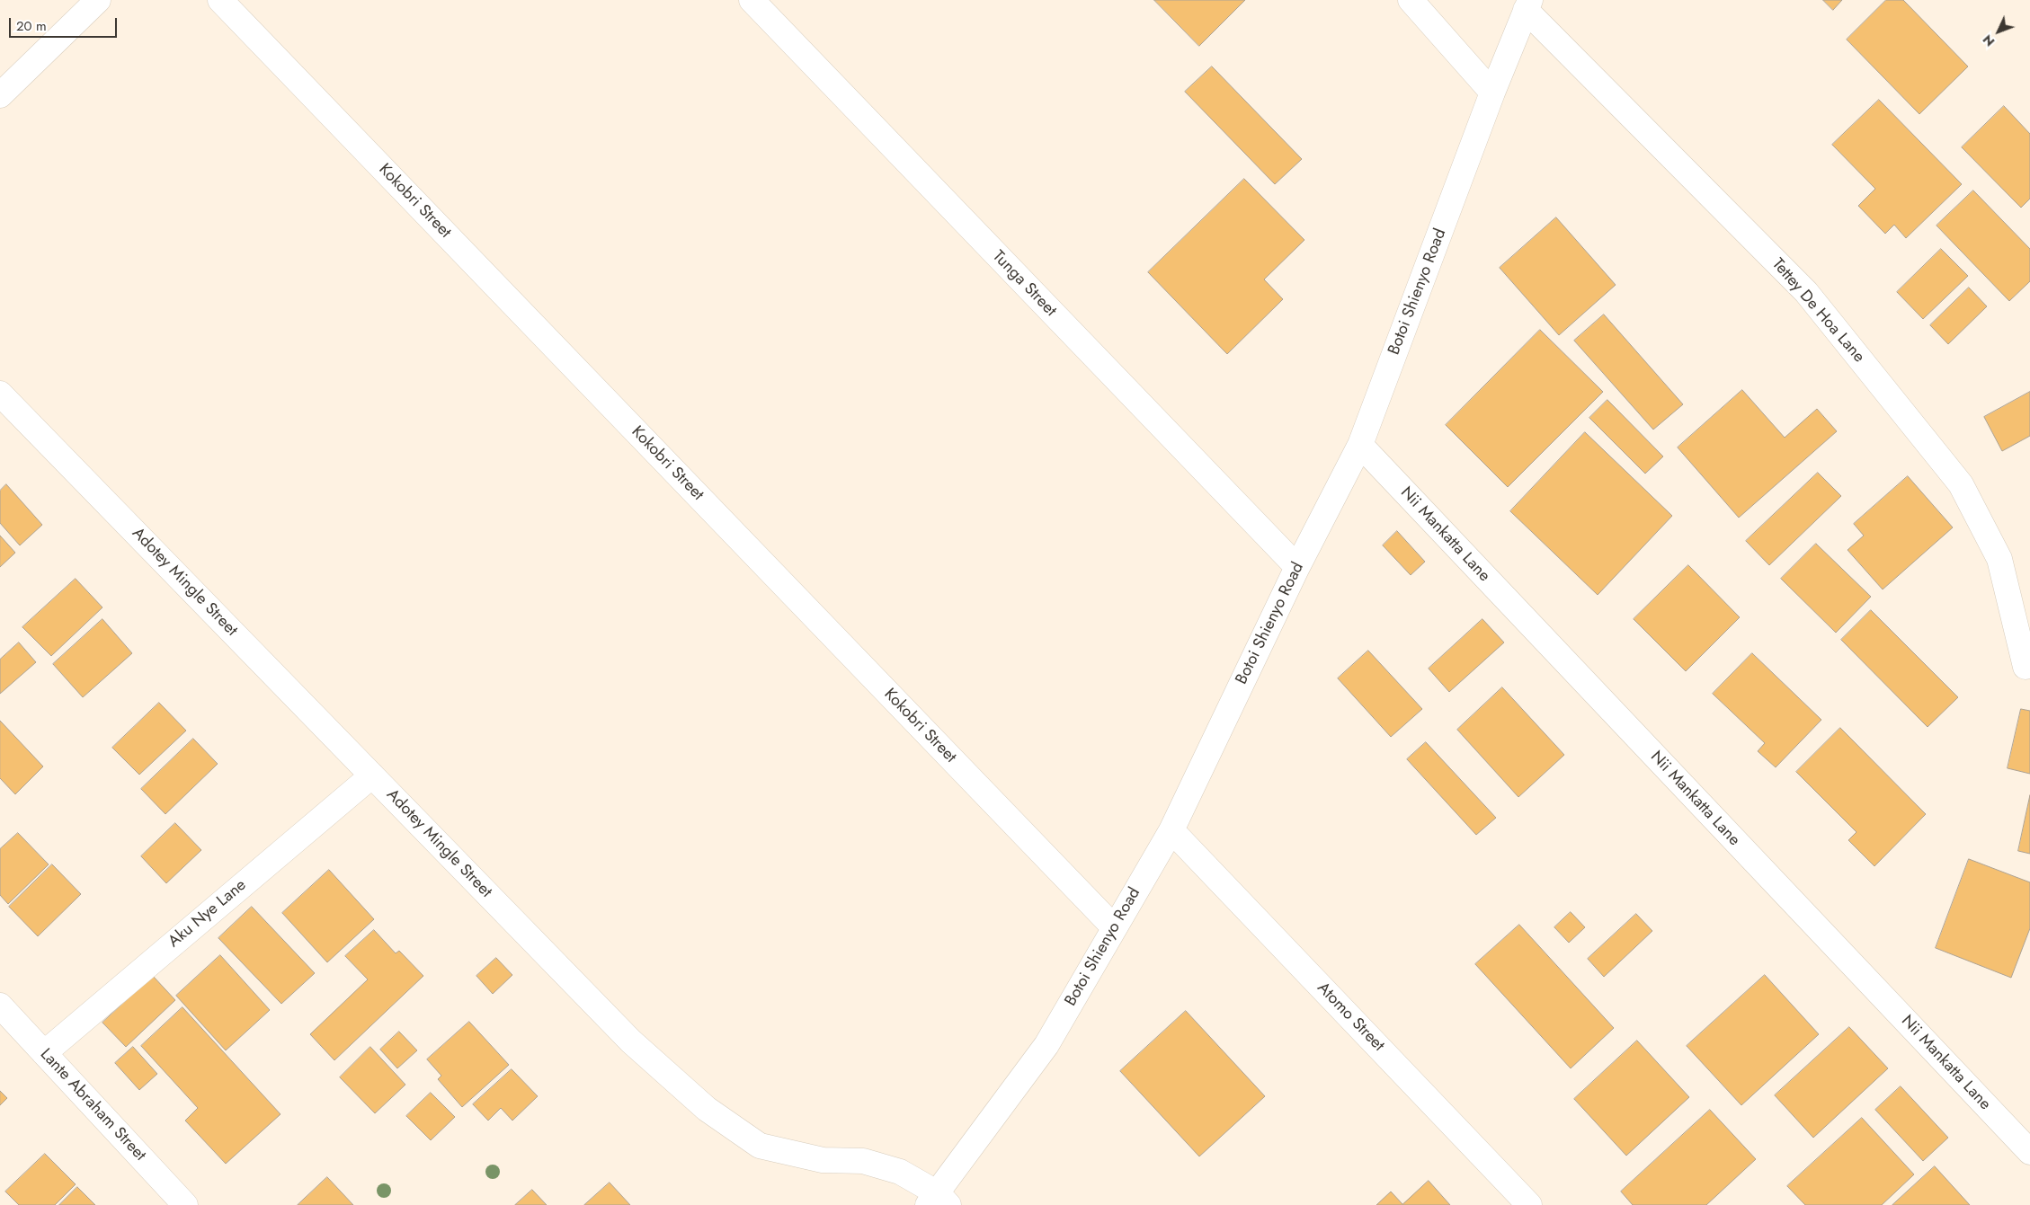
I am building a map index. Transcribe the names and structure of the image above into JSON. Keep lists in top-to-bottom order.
{
  "streets": {
    "street": [
      "Kokobri Street",
      "Tunga Street",
      "Botoi Shienyo Road",
      "Tettey De Hoa Lane",
      "Nii Mankatta Lane",
      "Adotey Mingle Street",
      "Aku Nye Lane",
      "Atomo Street",
      "Lante Abraham Street"
    ]
  },
  "crossings": [
    ["Kokobri Street", "Botoi Shienyo Road"],
    ["Tunga Street", "Botoi Shienyo Road"],
    ["Botoi Shienyo Road", "Tettey De Hoa Lane"],
    ["Botoi Shienyo Road", "Nii Mankatta Lane"],
    ["Botoi Shienyo Road", "Adotey Mingle Street"],
    ["Botoi Shienyo Road", "Atomo Street"],
    ["Adotey Mingle Street", "Aku Nye Lane"],
    ["Aku Nye Lane", "Lante Abraham Street"]
  ],
  "scale_bar": "20 m",
  "north": "bottom left"
}
